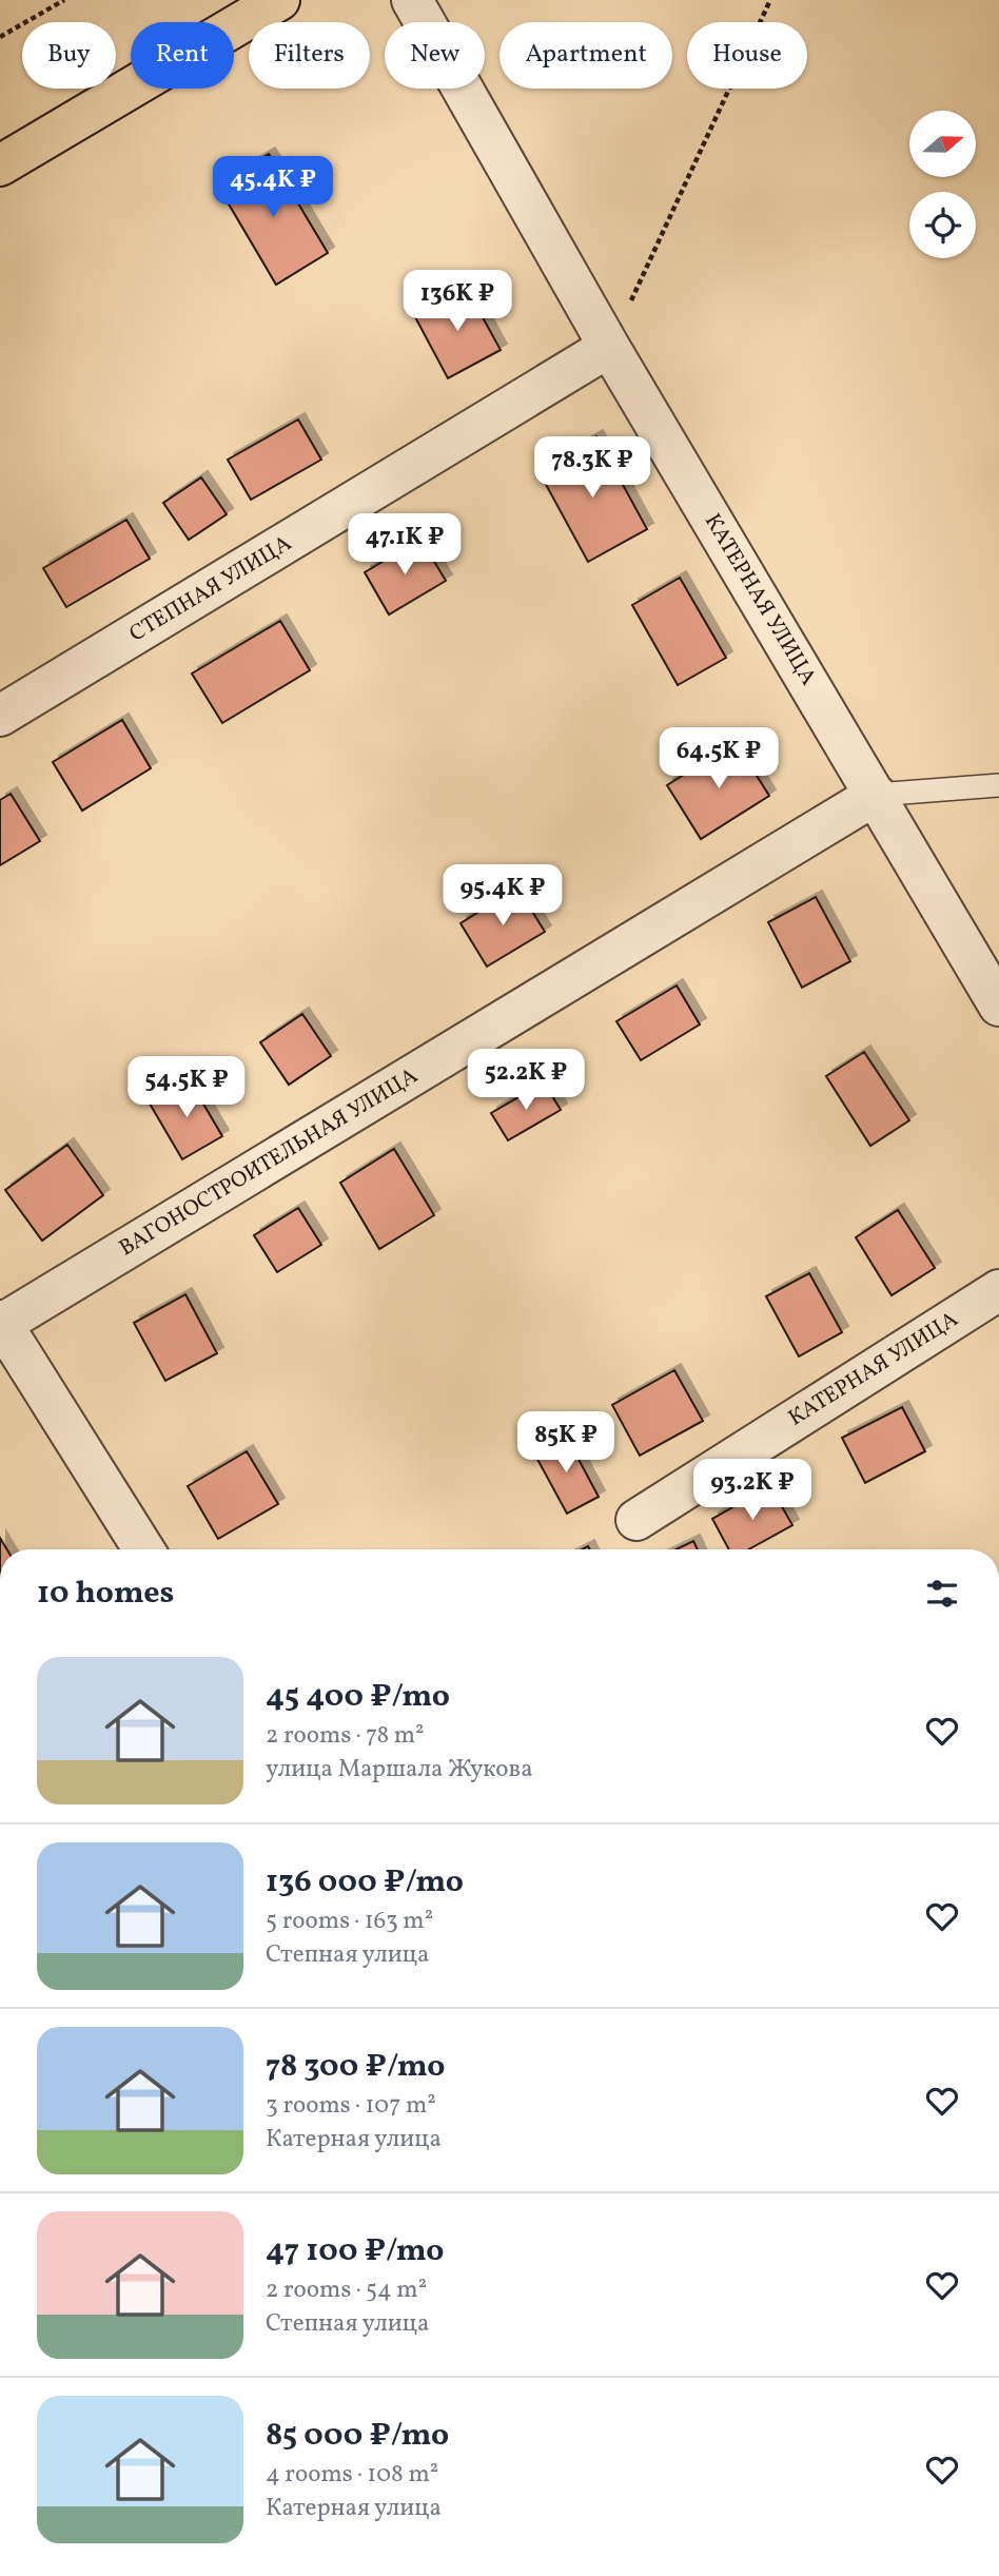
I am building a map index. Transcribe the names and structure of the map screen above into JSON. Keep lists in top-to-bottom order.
{
  "streets": {
    "street": ["СТЕПНАЯ УЛИЦА", "КАТЕРНАЯ УЛИЦА", "ВАГОНОСТРОИТЕЛЬНАЯ УЛИЦА"]
  },
  "crossings": [
    ["СТЕПНАЯ УЛИЦА", "КАТЕРНАЯ УЛИЦА"],
    ["КАТЕРНАЯ УЛИЦА", "ВАГОНОСТРОИТЕЛЬНАЯ УЛИЦА"]
  ],
  "north": "right",
  "page": {
    "chip": [
      "Buy",
      "Rent",
      "Filters",
      "New",
      "Apartment",
      "House"
    ],
    "price": [
      "45.4K ₽",
      "136K ₽",
      "78.3K ₽",
      "47.1K ₽",
      "64.5K ₽",
      "95.4K ₽",
      "52.2K ₽",
      "54.5K ₽",
      "85K ₽",
      "93.2K ₽"
    ],
    "heading": "10 homes",
    "list": [
      {
        "name": "45 400 ₽/mo",
        "note": "2 rooms · 78 m² · улица Маршала Жукова"
      },
      {
        "name": "136 000 ₽/mo",
        "note": "5 rooms · 163 m² · Степная улица"
      },
      {
        "name": "78 300 ₽/mo",
        "note": "3 rooms · 107 m² · Катерная улица"
      },
      {
        "name": "47 100 ₽/mo",
        "note": "2 rooms · 54 m² · Степная улица"
      },
      {
        "name": "85 000 ₽/mo",
        "note": "4 rooms · 108 m² · Катерная улица"
      }
    ]
  }
}
